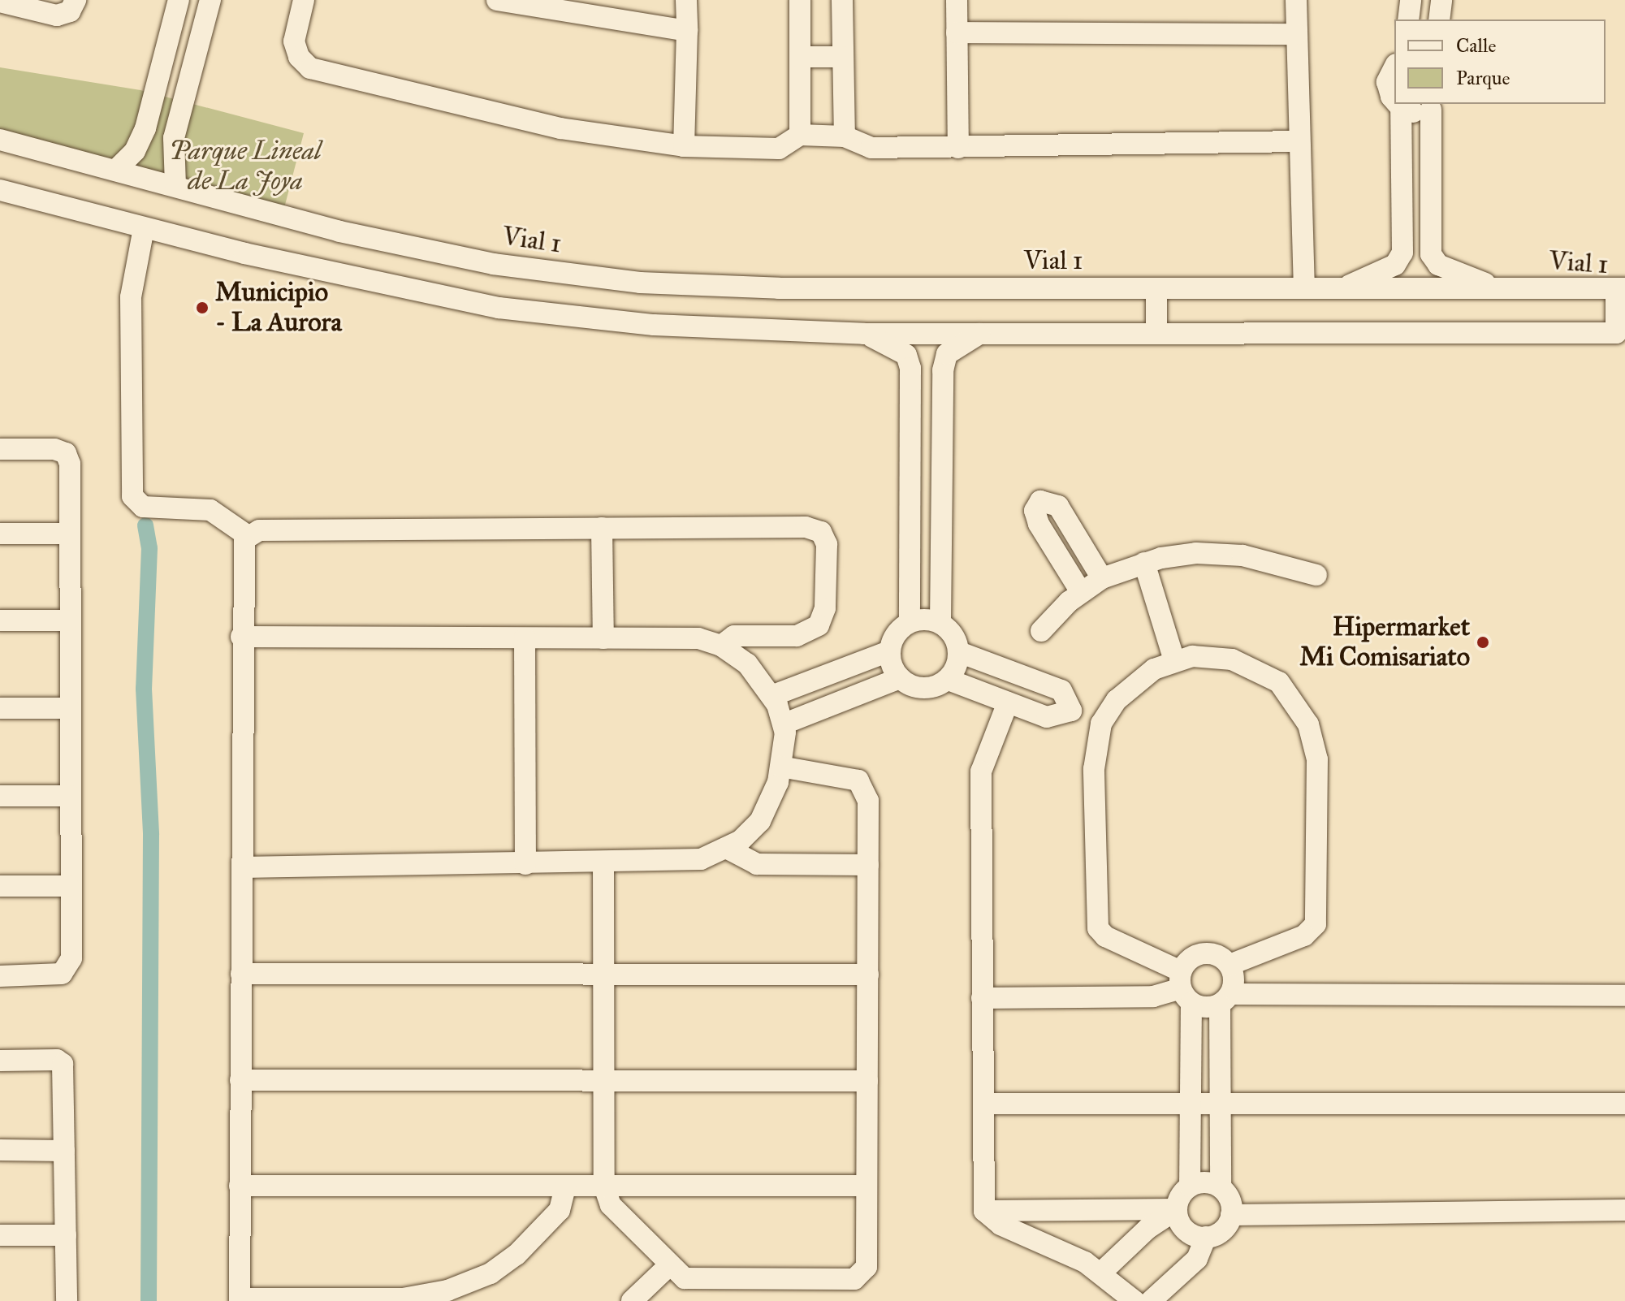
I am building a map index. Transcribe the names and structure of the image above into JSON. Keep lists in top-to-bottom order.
{
  "streets": {
    "street": ["Vial 1"]
  },
  "parks": ["Parque Lineal de La Joya"],
  "places": ["Municipio - La Aurora", "Hipermarket Mi Comisariato"],
  "legend": ["Calle", "Parque"]
}
